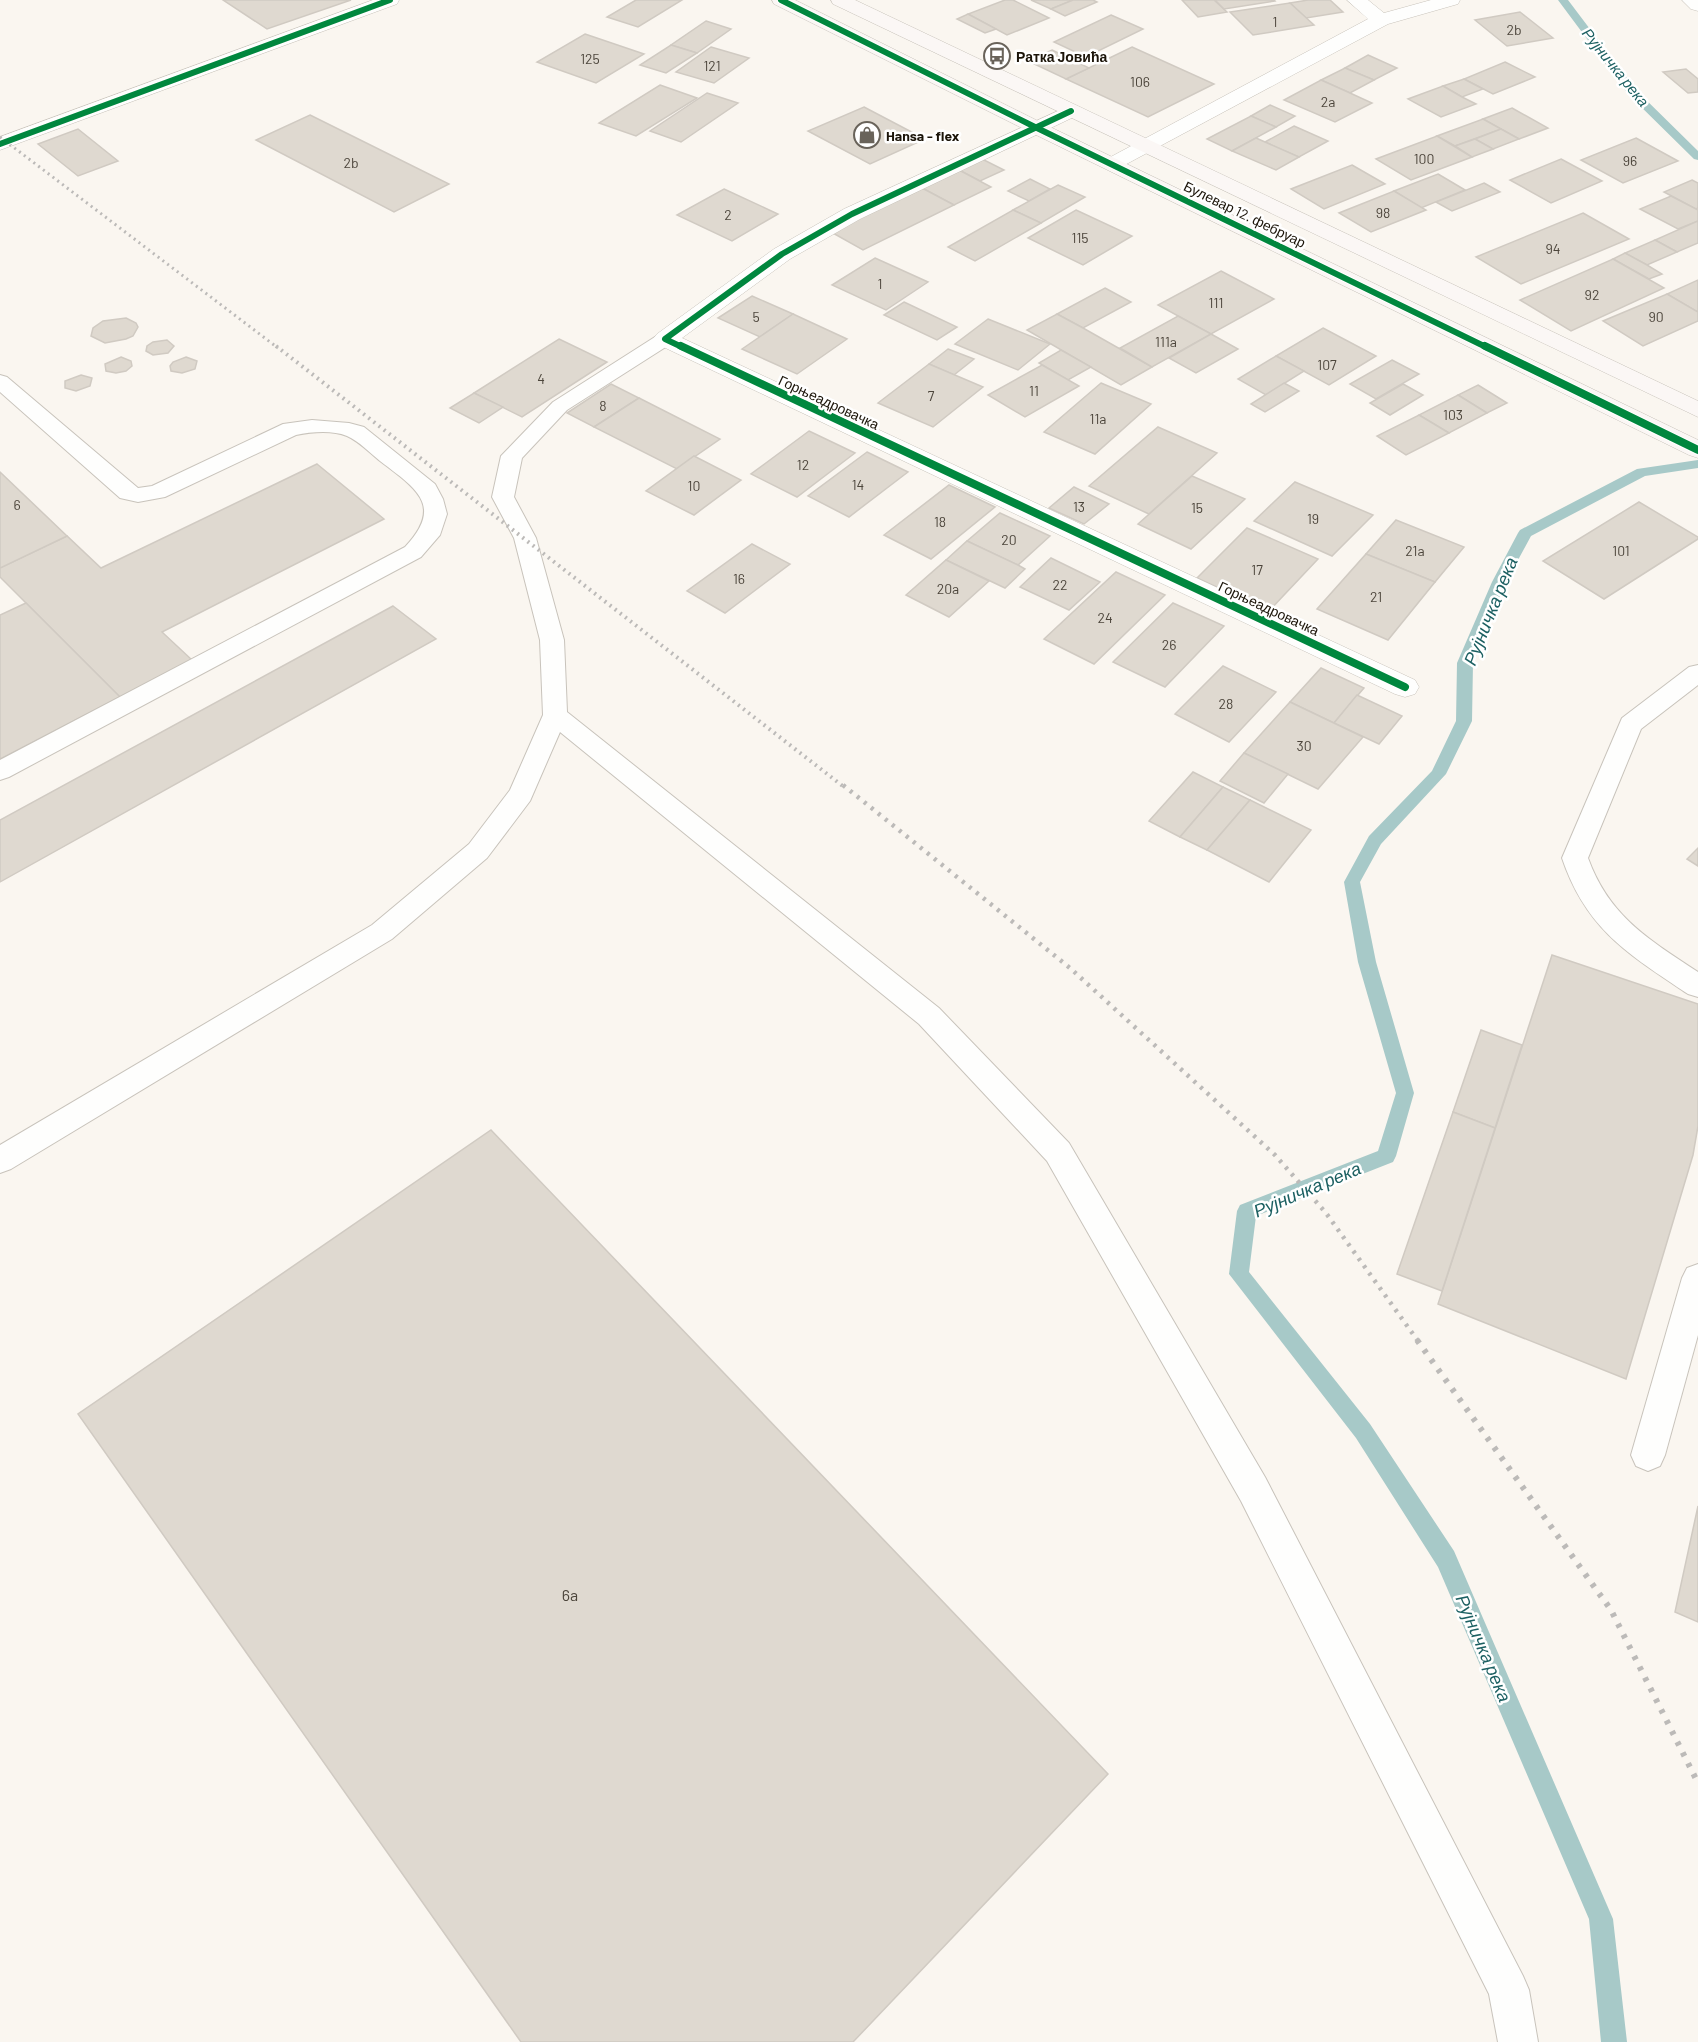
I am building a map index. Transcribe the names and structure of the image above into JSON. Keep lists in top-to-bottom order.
{
  "streets": {
    "main road": ["Булевар 12. фебруар"],
    "street": ["Горњеадровачка"]
  },
  "water": ["Рујничка река"],
  "places": {
    "bus stop": ["Ратка Јовића"],
    "shop": ["Hansa - flex"]
  },
  "house_numbers": [
    "1",
    "2b",
    "125",
    "121",
    "106",
    "2a",
    "100",
    "96",
    "2b",
    "98",
    "2",
    "115",
    "94",
    "1",
    "92",
    "111",
    "5",
    "90",
    "111a",
    "107",
    "4",
    "11",
    "7",
    "8",
    "103",
    "11a",
    "12",
    "14",
    "10",
    "6",
    "13",
    "15",
    "19",
    "18",
    "20",
    "21a",
    "101",
    "17",
    "16",
    "22",
    "20a",
    "21",
    "24",
    "26",
    "28",
    "30",
    "6a"
  ]
}
